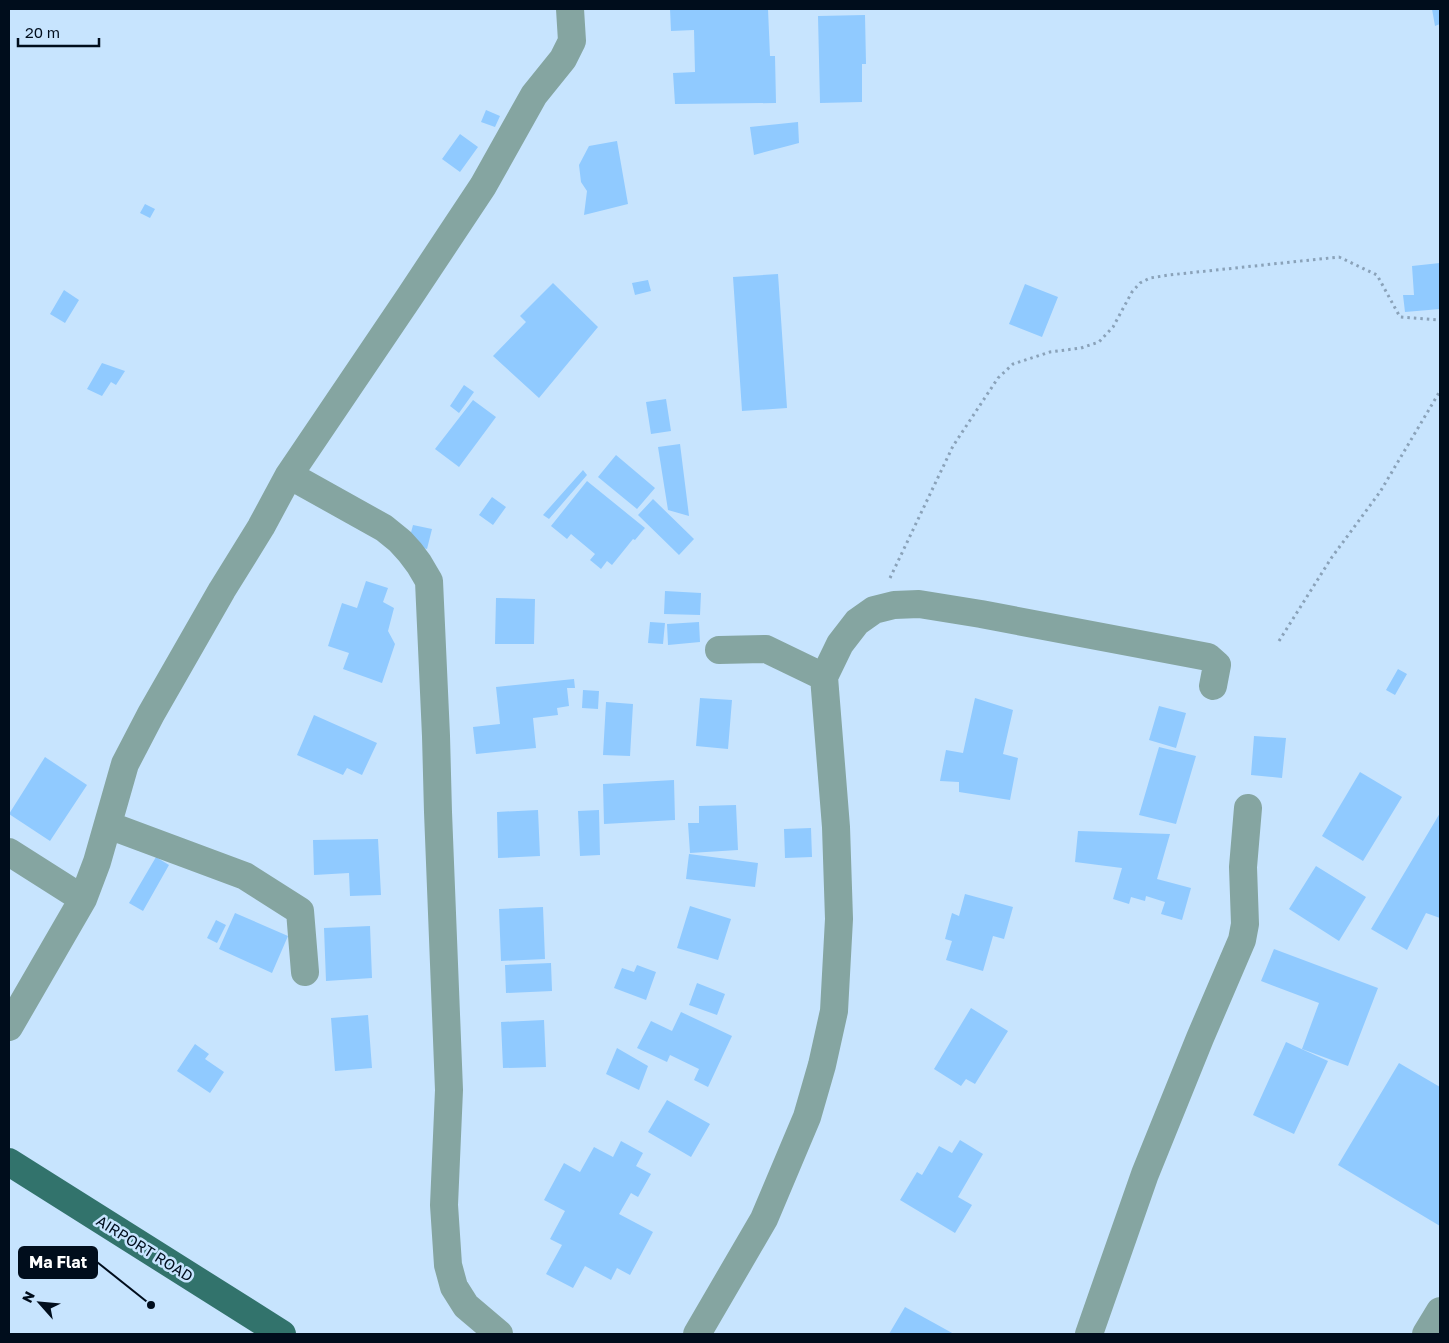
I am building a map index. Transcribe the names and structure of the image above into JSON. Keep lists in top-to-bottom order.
{
  "streets": {
    "main road": ["AIRPORT ROAD"]
  },
  "places": ["Ma Flat"],
  "scale_bar": "20 m",
  "north": "top left"
}
